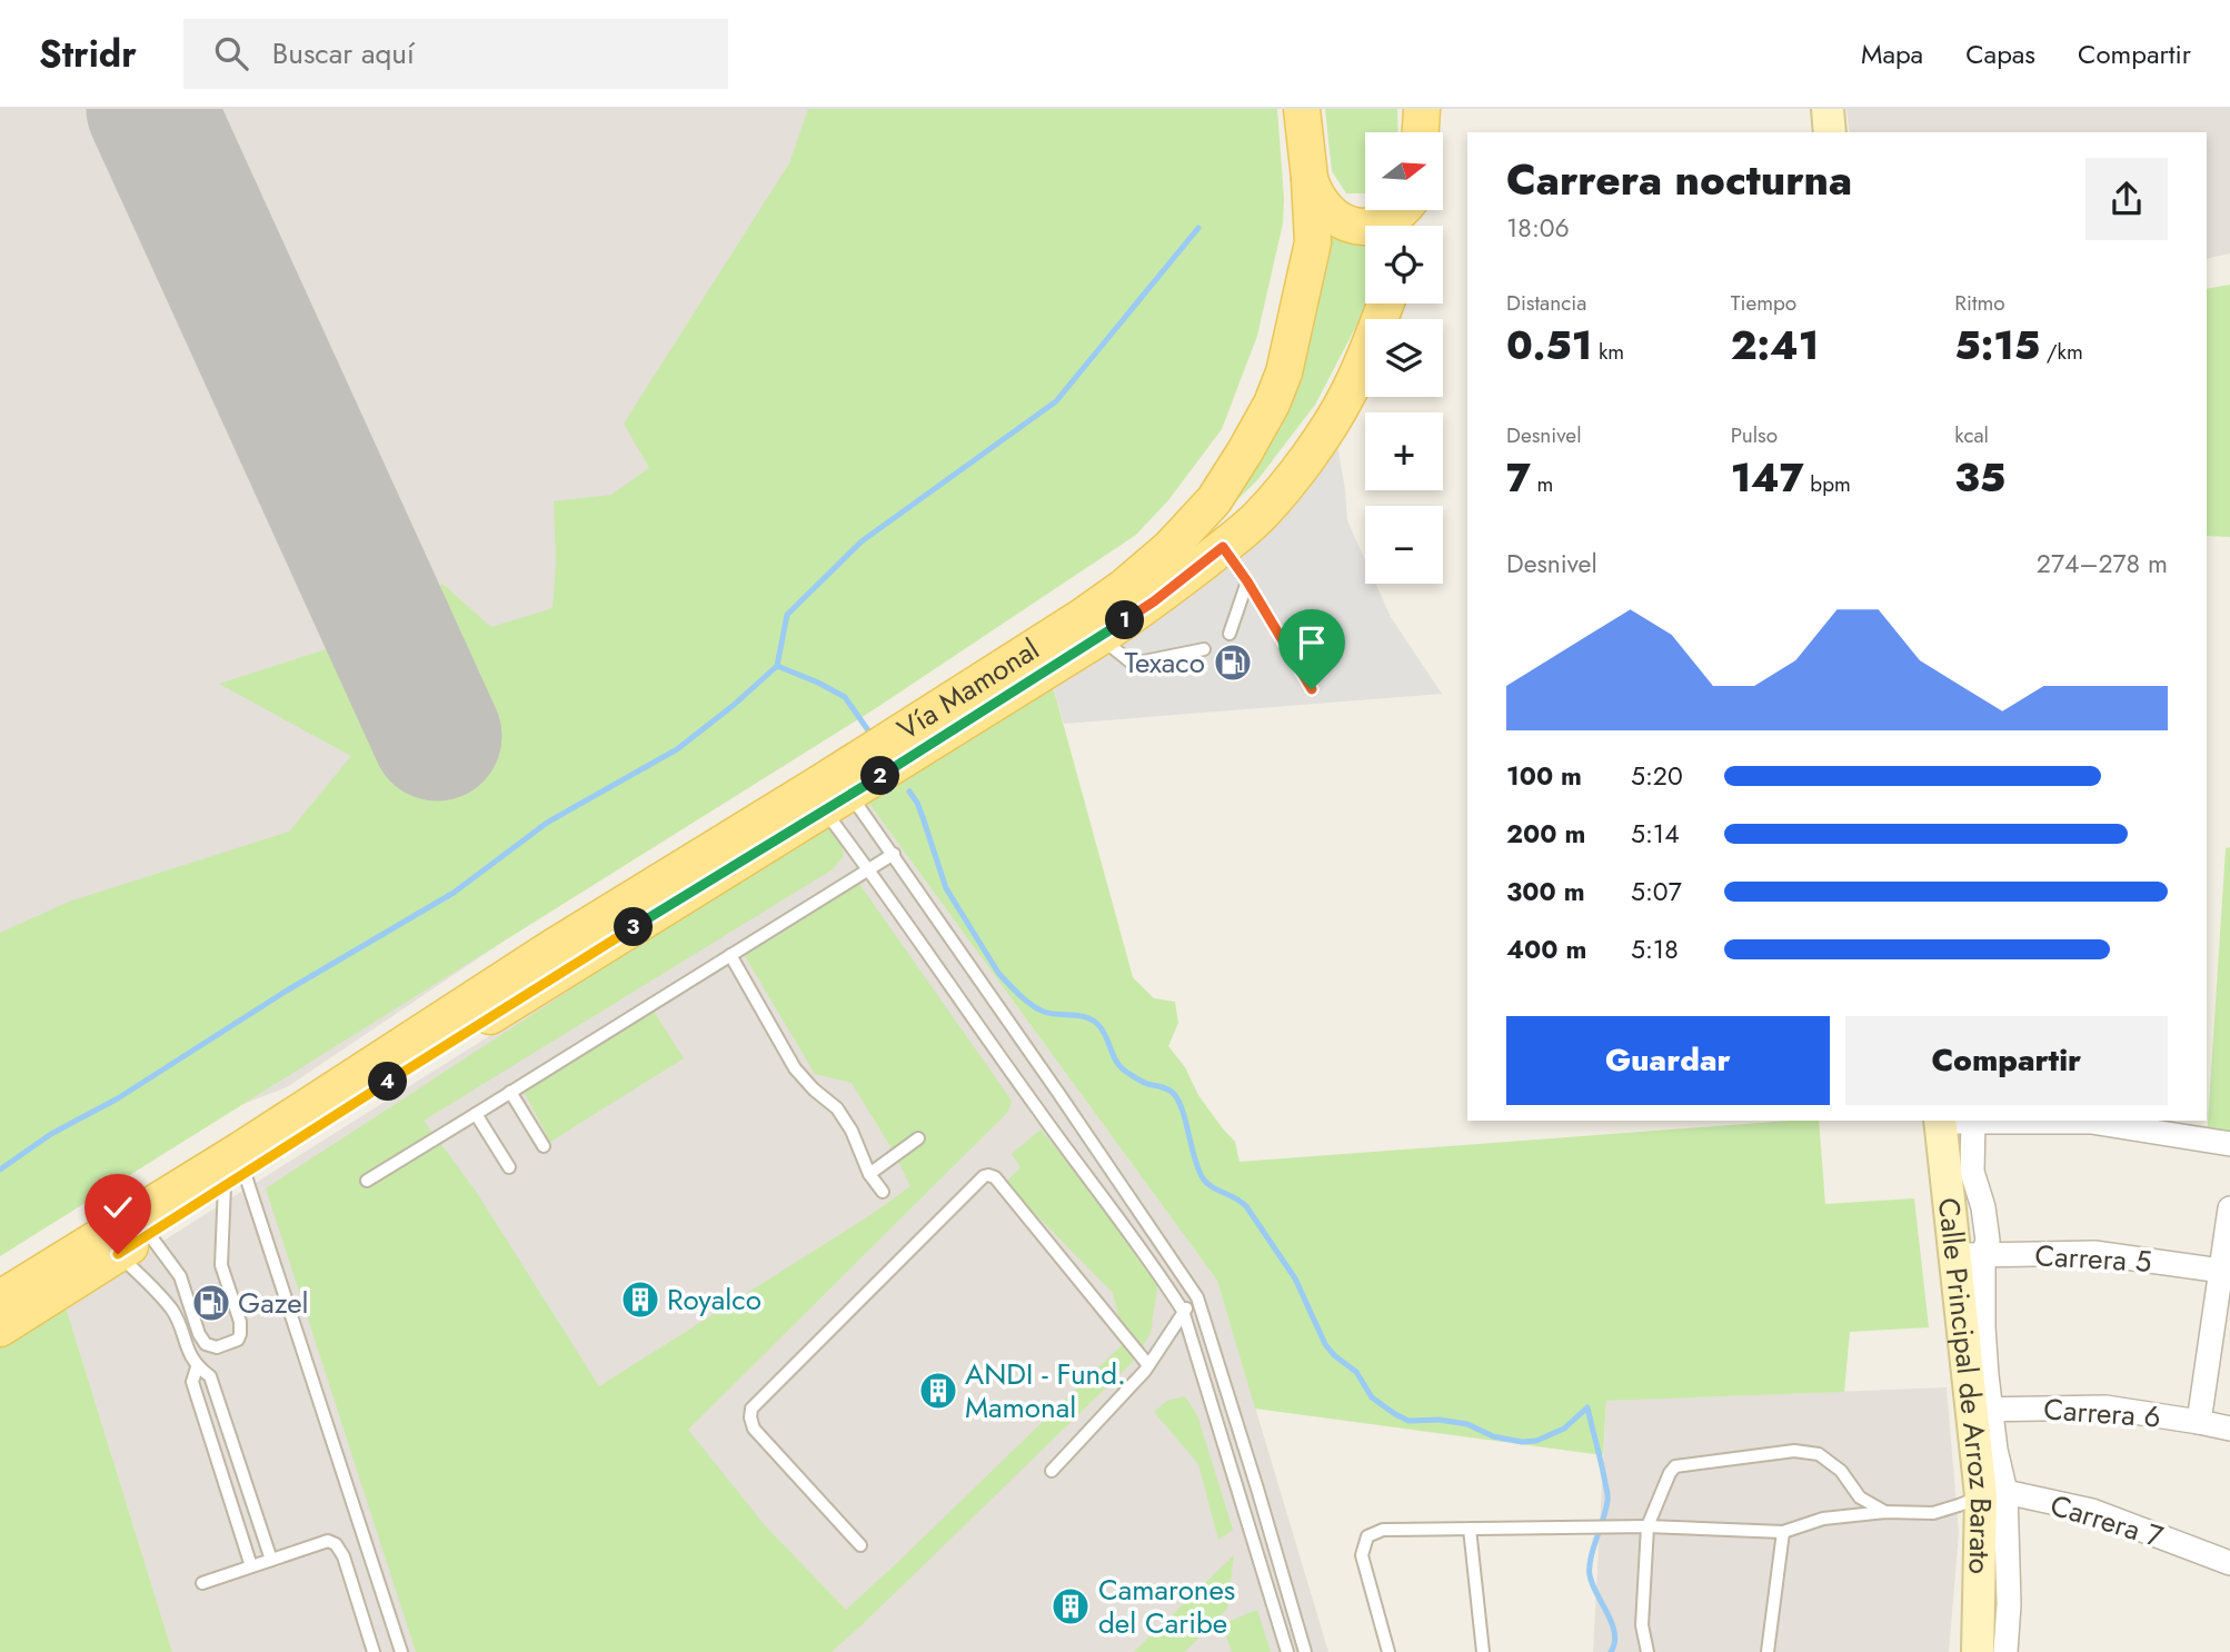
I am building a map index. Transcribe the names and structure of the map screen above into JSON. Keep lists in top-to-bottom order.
{
  "streets": {
    "main road": ["Vía Mamonal"],
    "street": [
      "Carrera 5",
      "Calle Principal de Arroz Barato",
      "Carrera 6",
      "Carrera 7"
    ]
  },
  "crossings": [
    ["Carrera 5", "Calle Principal de Arroz Barato"],
    ["Calle Principal de Arroz Barato", "Carrera 6"],
    ["Calle Principal de Arroz Barato", "Carrera 7"]
  ],
  "places": {
    "fuel station": ["Texaco", "Gazel"],
    "building": ["Royalco", "ANDI - Fund. Mamonal", "Camarones del Caribe"]
  },
  "north": "right",
  "page": {
    "header": "Stridr",
    "search": "Buscar aquí",
    "nav": ["Mapa", "Capas", "Compartir"],
    "map_buttons": ["+", "−"],
    "heading": ["Carrera nocturna", "18:06"],
    "stats": [
      ["Distancia", "0.51 km"],
      ["Tiempo", "2:41"],
      ["Ritmo", "5:15 /km"],
      ["Desnivel", "7 m"],
      ["Pulso", "147 bpm"],
      ["kcal", "35"]
    ],
    "chart": ["Desnivel", "274–278 m"],
    "pins": [
      "1",
      "2",
      "3",
      "4"
    ],
    "list": [
      {
        "name": "100 m",
        "note": "5:20"
      },
      {
        "name": "200 m",
        "note": "5:14"
      },
      {
        "name": "300 m",
        "note": "5:07"
      },
      {
        "name": "400 m",
        "note": "5:18"
      }
    ],
    "buttons": ["Guardar", "Compartir"]
  }
}
